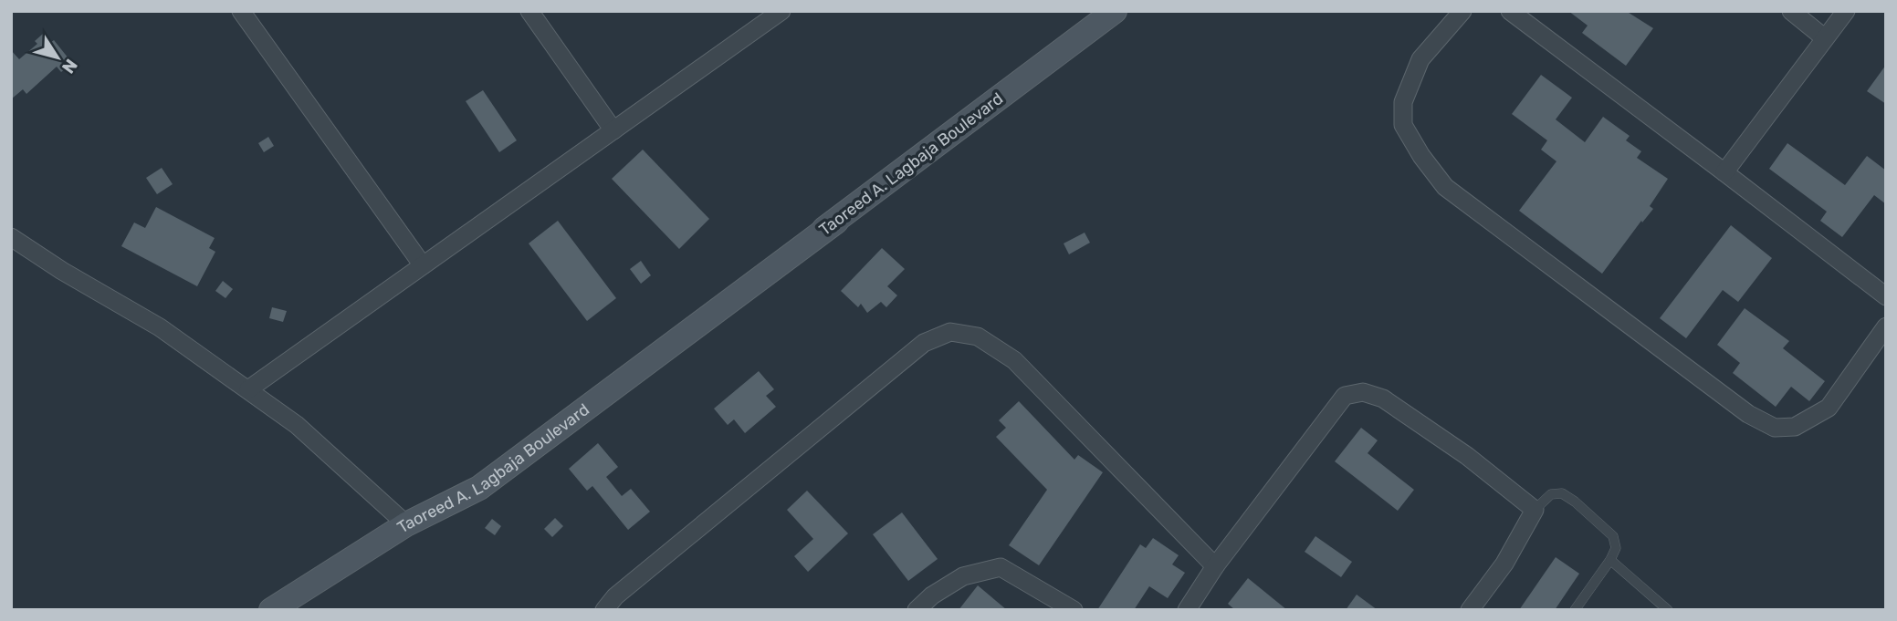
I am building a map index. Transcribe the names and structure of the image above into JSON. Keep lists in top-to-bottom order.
{
  "streets": {
    "street": ["Taoreed A. Lagbaja Boulevard"]
  },
  "north": "bottom right"
}
